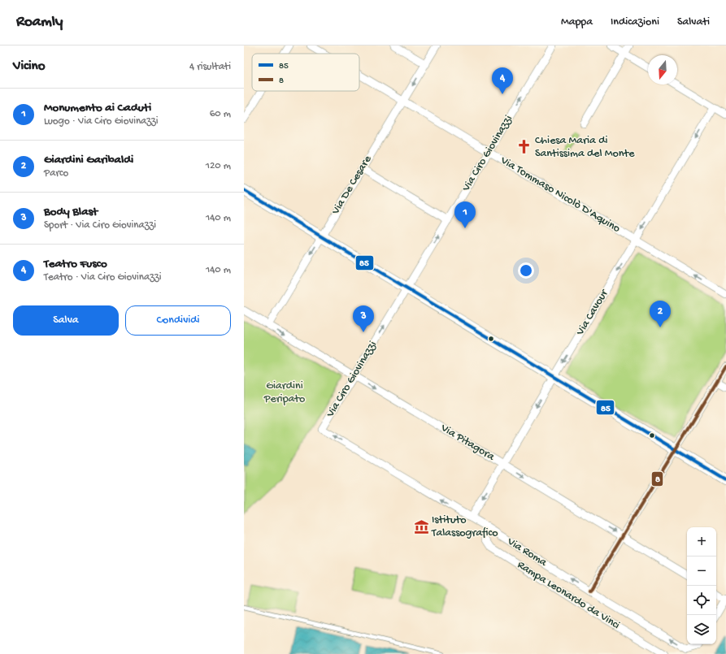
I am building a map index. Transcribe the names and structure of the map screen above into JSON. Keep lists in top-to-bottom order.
{
  "streets": {
    "street": [
      "Via Ciro Giovinazzi",
      "Via De Cesare",
      "Via Tommaso Nicolò D'Aquino",
      "Via Cavour",
      "Via Pitagora",
      "Via Roma",
      "Rampa Leonardo da Vinci"
    ]
  },
  "crossings": [
    ["Via Ciro Giovinazzi", "Via Tommaso Nicolò D'Aquino"],
    ["Via Ciro Giovinazzi", "Via Pitagora"],
    ["Via Ciro Giovinazzi", "Via Roma"],
    ["Via De Cesare", "Via Tommaso Nicolò D'Aquino"],
    ["Via De Cesare", "Via Pitagora"],
    ["Via Tommaso Nicolò D'Aquino", "Via Cavour"],
    ["Via Cavour", "Via Pitagora"],
    ["Via Cavour", "Via Roma"],
    ["Via Roma", "Rampa Leonardo da Vinci"]
  ],
  "one_way": [
    "Via Ciro Giovinazzi",
    "Via De Cesare",
    "Via Cavour",
    "Via Pitagora",
    "Via Roma"
  ],
  "parks": ["Giardini Peripato"],
  "places": {
    "church": ["Chiesa Maria di Santissima del Monte"],
    "museum": ["Istituto Talassografico"]
  },
  "lines": ["transit line 85", "transit line 8"],
  "legend": ["85", "8"],
  "north": "bottom",
  "page": {
    "header": "Roamly",
    "nav": ["Mappa", "Indicazioni", "Salvati"],
    "heading": ["Vicino", "4 risultati"],
    "pins": [
      "4",
      "1",
      "2",
      "3"
    ],
    "list": [
      {
        "mark": "1",
        "name": "Monumento ai Caduti",
        "note": "Luogo · Via Ciro Giovinazzi",
        "value": "60 m"
      },
      {
        "mark": "2",
        "name": "Giardini Garibaldi",
        "note": "Parco",
        "value": "120 m"
      },
      {
        "mark": "3",
        "name": "Body Blast",
        "note": "Sport · Via Ciro Giovinazzi",
        "value": "140 m"
      },
      {
        "mark": "4",
        "name": "Teatro Fusco",
        "note": "Teatro · Via Ciro Giovinazzi",
        "value": "140 m"
      }
    ],
    "buttons": ["Salva", "Condividi"],
    "map_buttons": ["+", "−"]
  }
}
